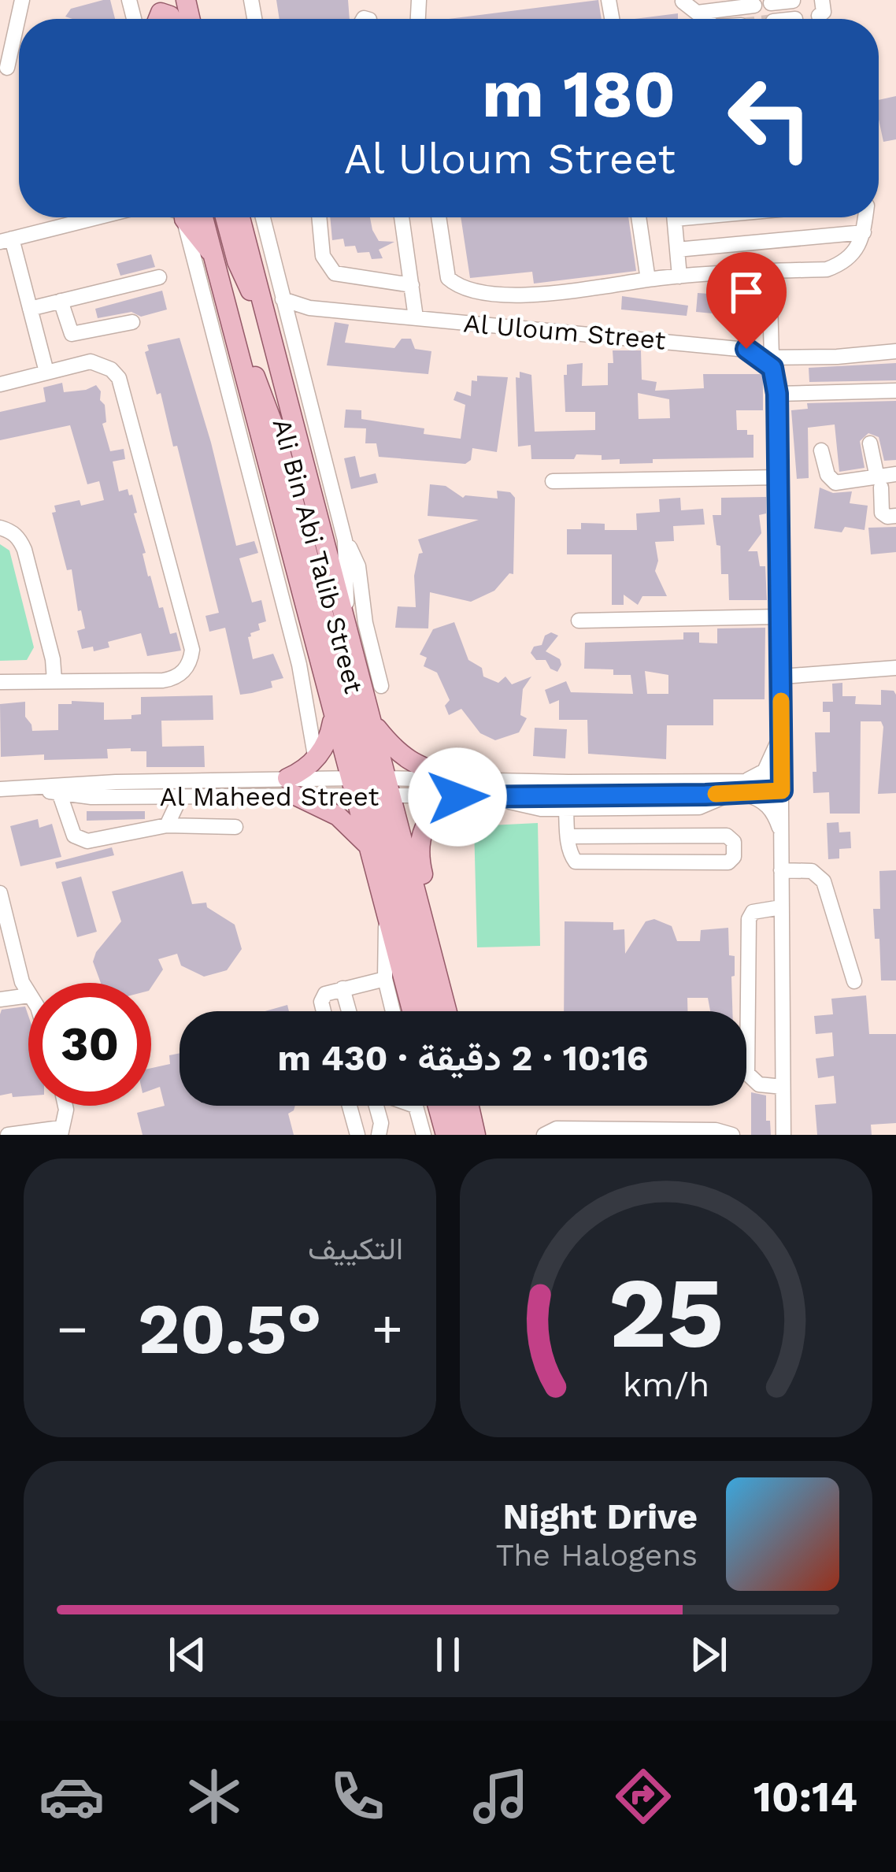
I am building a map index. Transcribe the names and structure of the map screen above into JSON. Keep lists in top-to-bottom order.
{
  "streets": {
    "main road": ["Ali Bin Abi Talib Street"],
    "street": ["Al Uloum Street", "Al Maheed Street"]
  },
  "crossings": [
    ["Al Uloum Street", "Ali Bin Abi Talib Street"],
    ["Ali Bin Abi Talib Street", "Al Maheed Street"]
  ],
  "page": {
    "turn": ["180 m", "Al Uloum Street"],
    "limit": "30",
    "trip": "10:16 · 2 دقيقة · 430 m",
    "tile": "التكييف",
    "heat": ["−", "20.5°", "+"],
    "song": ["Night Drive", "The Halogens"],
    "tabs": "10:14",
    "gauge": ["25", "km/h"]
  }
}
